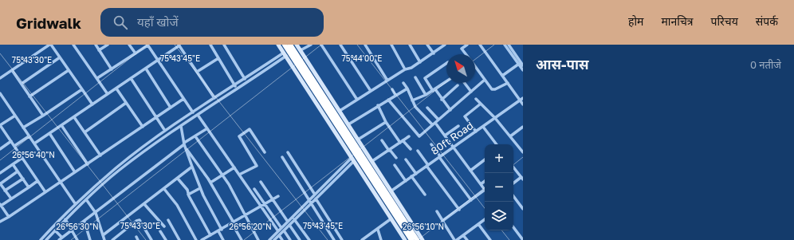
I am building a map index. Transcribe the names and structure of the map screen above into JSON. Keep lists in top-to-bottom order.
{
  "streets": {
    "street": ["80ft Road"]
  },
  "north": "top left",
  "page": {
    "header": "Gridwalk",
    "search": "यहाँ खोजें",
    "nav": [
      "होम",
      "मानचित्र",
      "परिचय",
      "संपर्क"
    ],
    "heading": ["आस-पास", "0 नतीजे"],
    "map_buttons": ["+", "−"]
  },
  "coordinates": [
    "75°43'45\"E",
    "75°44'00\"E",
    "75°43'30\"E",
    "26°56'40\"N",
    "26°56'30\"N",
    "26°56'20\"N",
    "26°56'10\"N"
  ]
}
